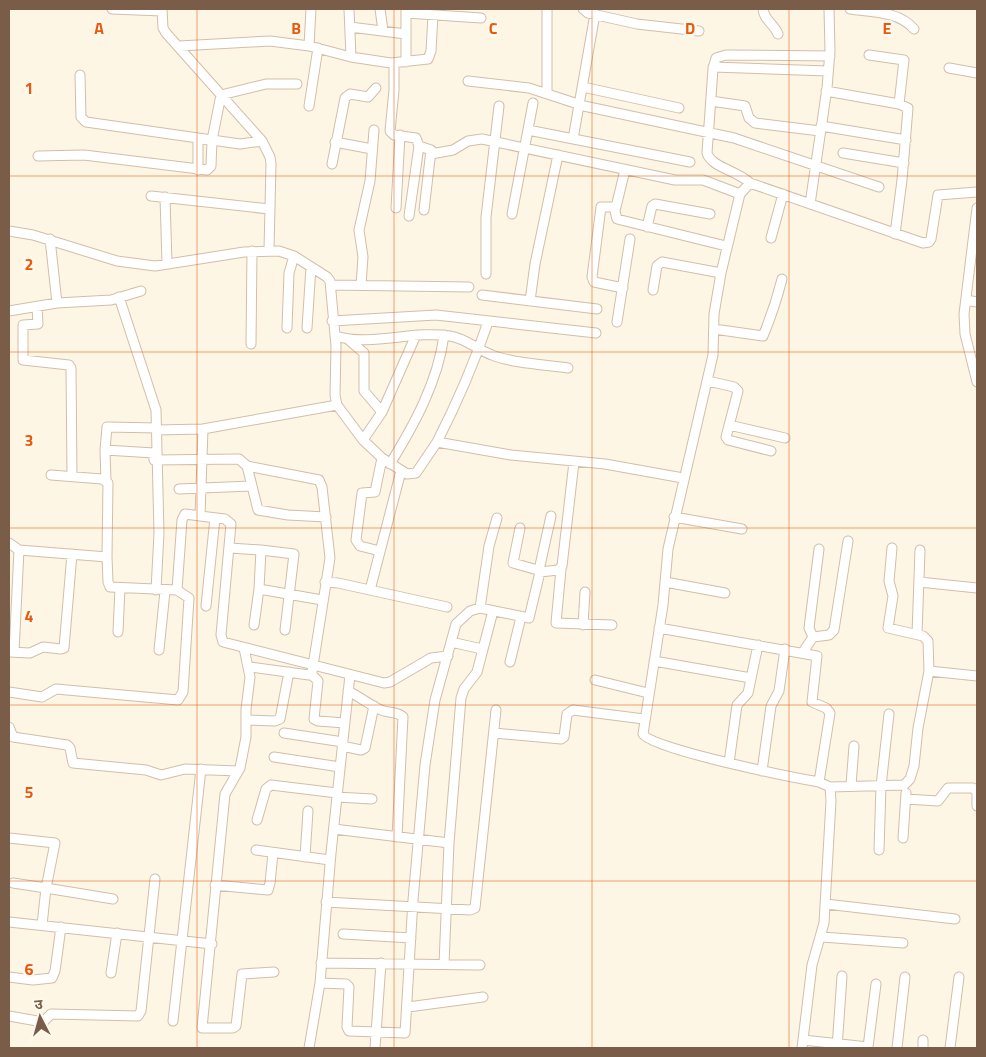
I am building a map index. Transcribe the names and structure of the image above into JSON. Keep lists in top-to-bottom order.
{
  "north": "top",
  "grid": {
    "columns": [
      "A",
      "B",
      "C",
      "D",
      "E"
    ],
    "rows": [
      "1",
      "2",
      "3",
      "4",
      "5",
      "6"
    ]
  }
}
